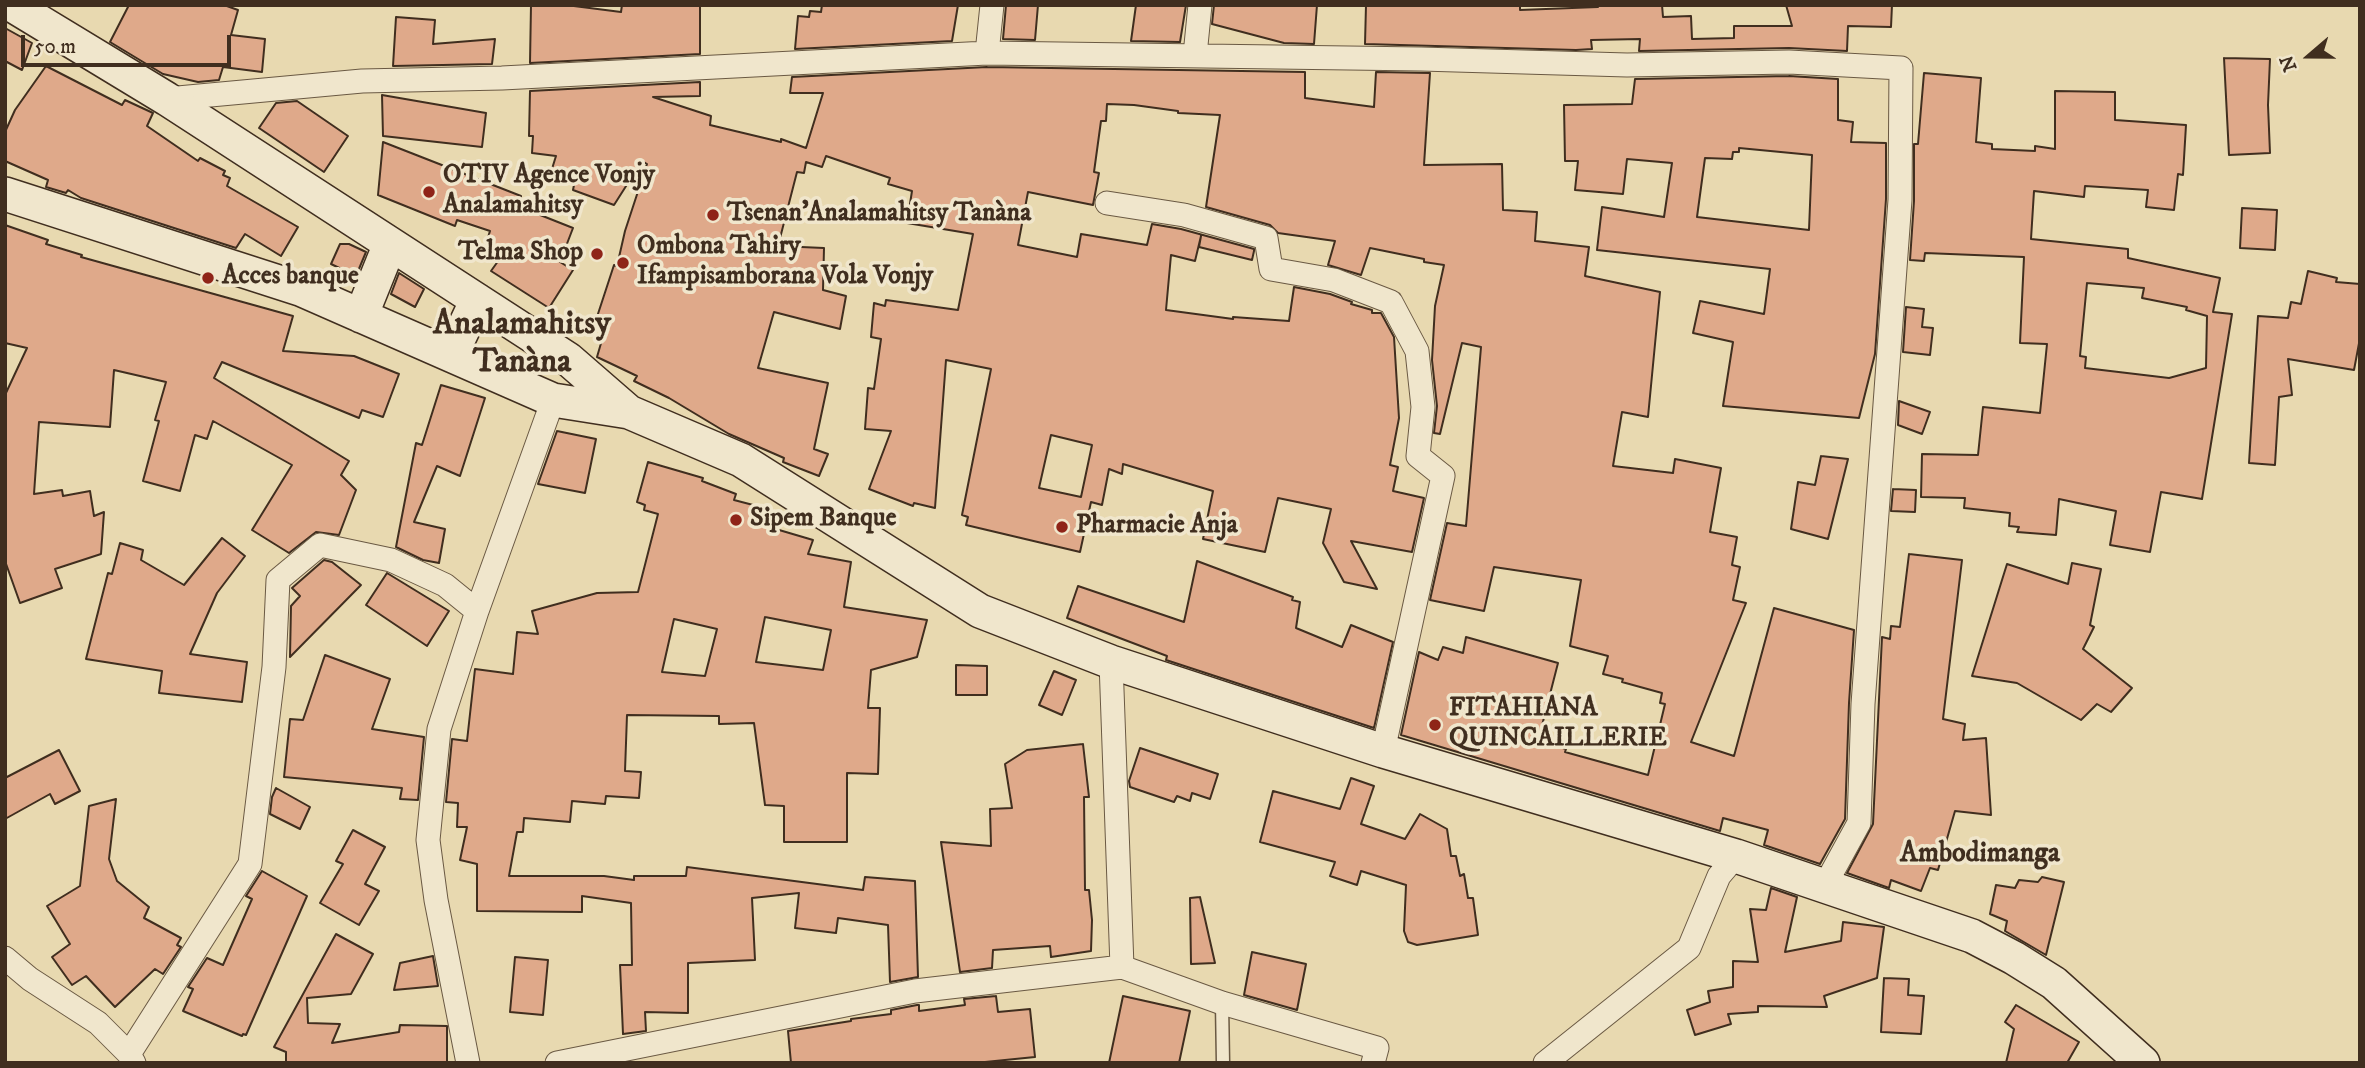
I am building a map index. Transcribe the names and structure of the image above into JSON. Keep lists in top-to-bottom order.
{
  "districts": ["Analamahitsy Tanàna", "Ambodimanga"],
  "places": [
    "OTIV Agence Vonjy Analamahitsy",
    "Tsenan'Analamahitsy Tanàna",
    "Telma Shop",
    "Ombona Tahiry Ifampisamborana Vola Vonjy",
    "Acces banque",
    "Sipem Banque",
    "Pharmacie Anja",
    "FITAHIANA QUINCAILLERIE"
  ],
  "scale_bar": "50 m",
  "north": "left"
}
